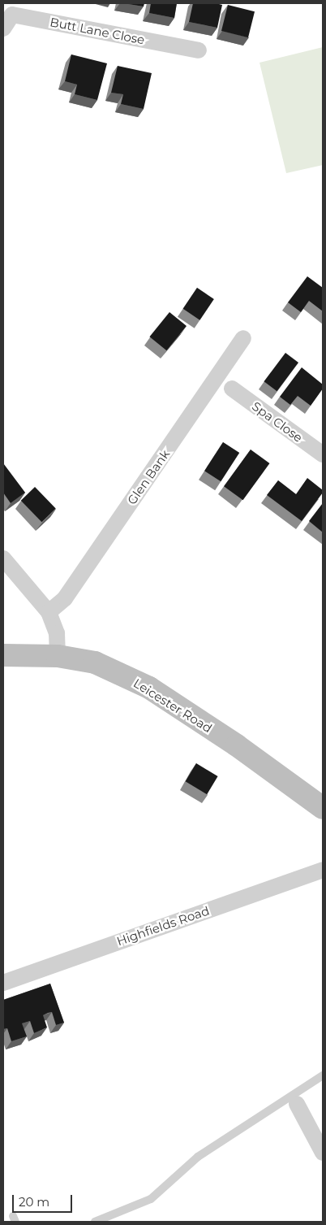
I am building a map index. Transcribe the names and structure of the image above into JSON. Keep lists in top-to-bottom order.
{
  "streets": {
    "main road": ["Leicester Road"],
    "street": [
      "Butt Lane Close",
      "Spa Close",
      "Glen Bank",
      "Highfields Road"
    ]
  },
  "scale_bar": "20 m"
}
